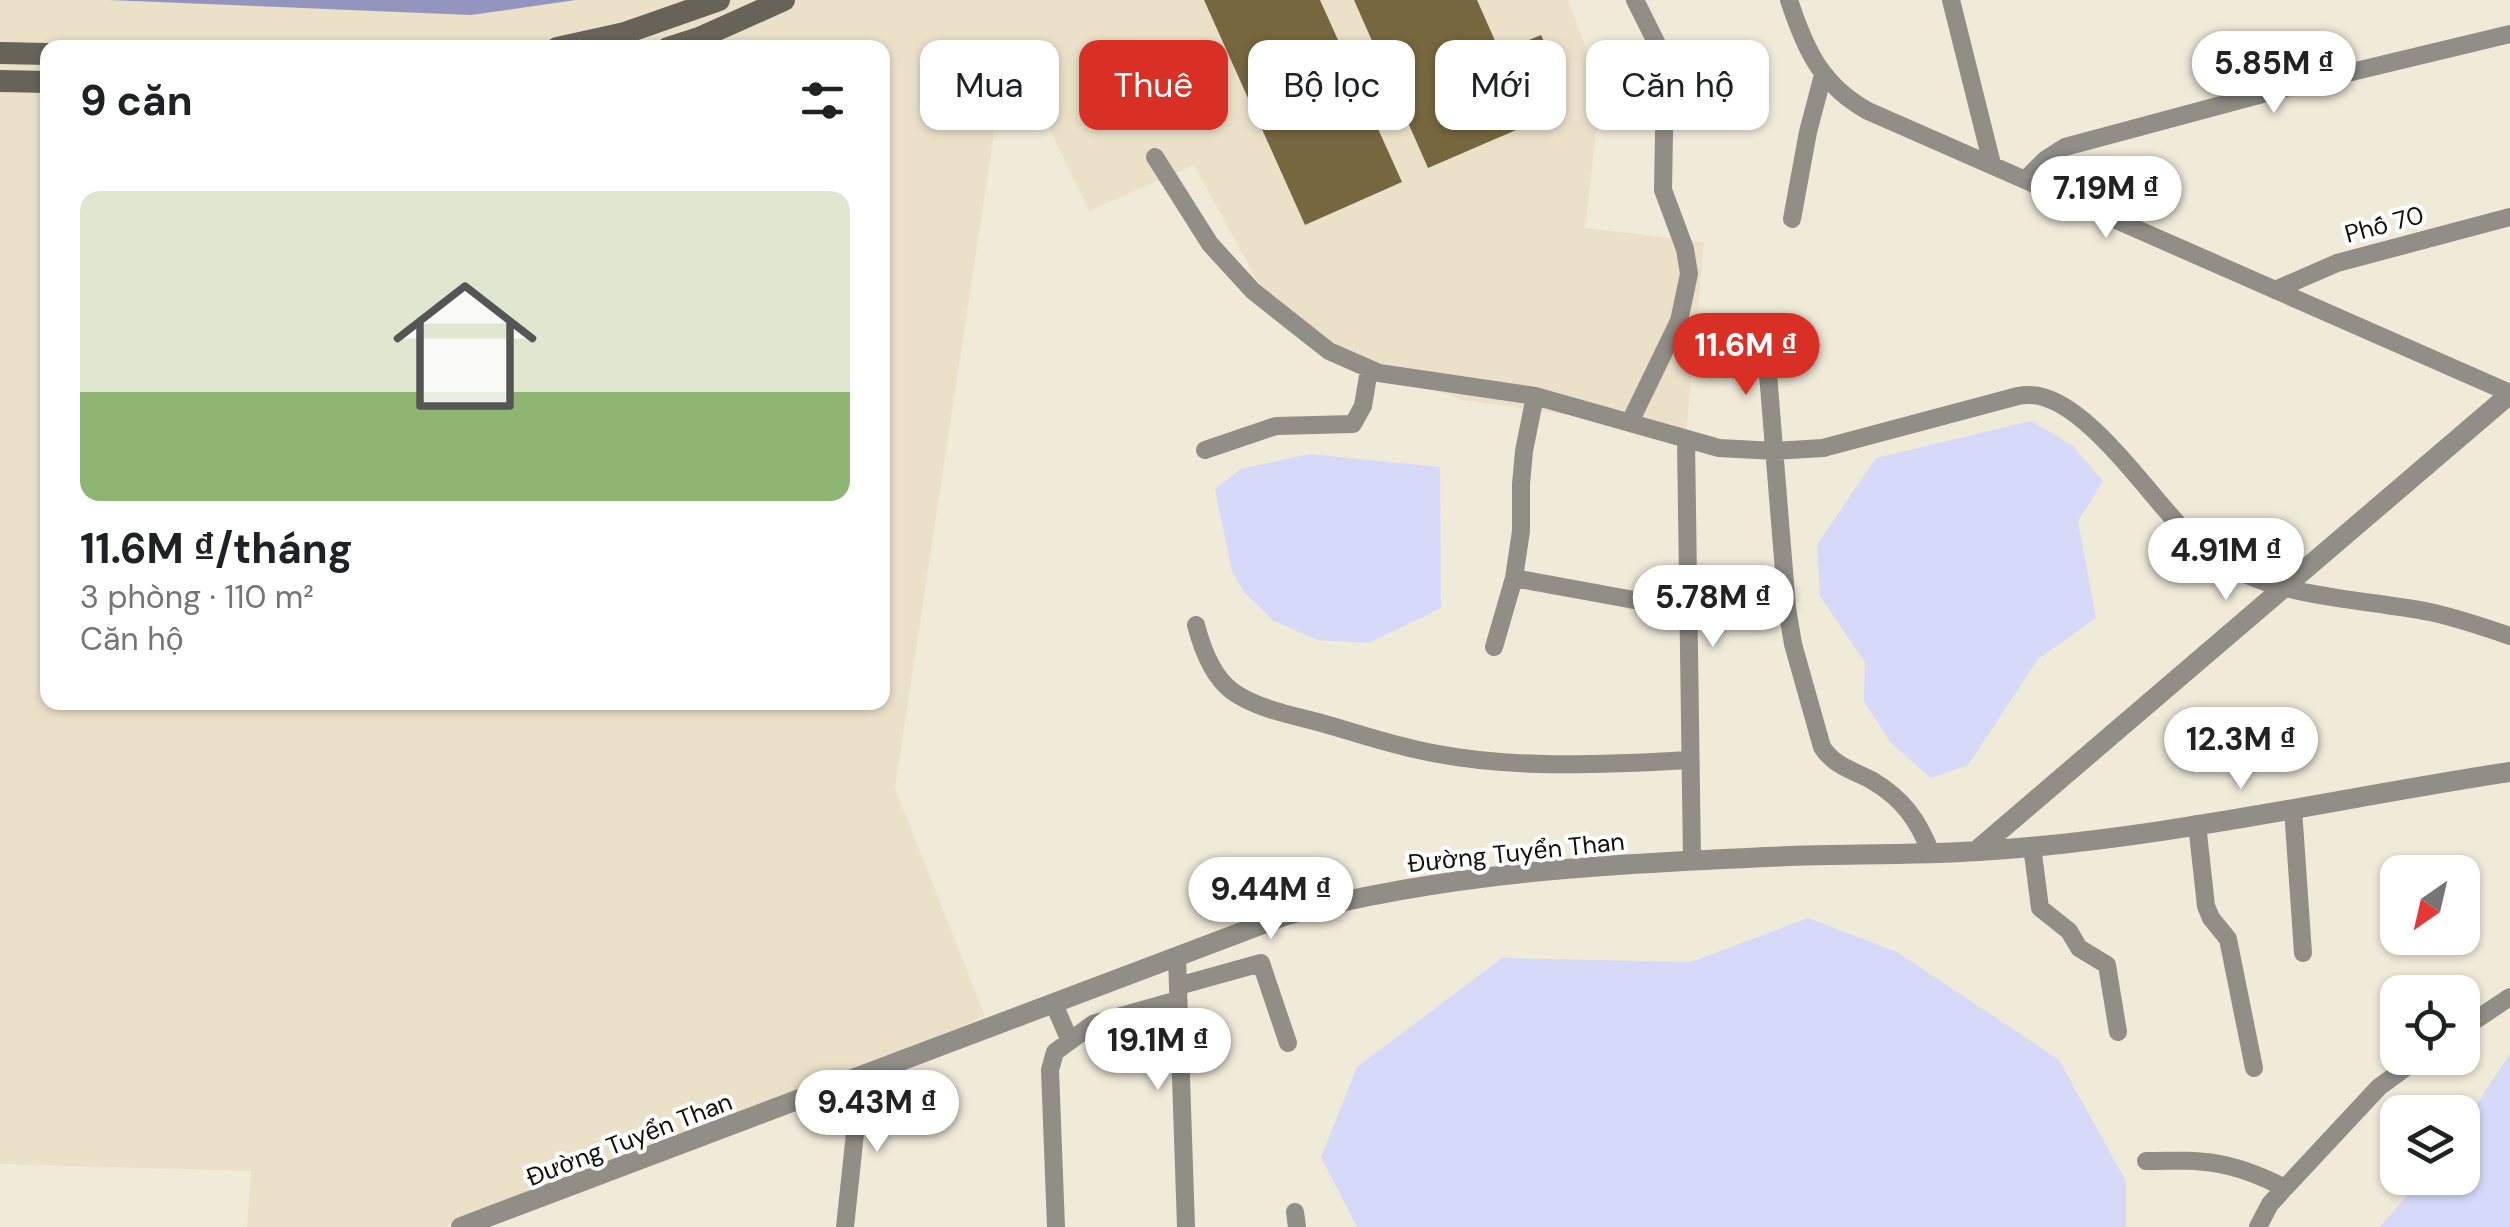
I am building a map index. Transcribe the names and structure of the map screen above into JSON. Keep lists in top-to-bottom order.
{
  "streets": {
    "street": ["Phố 70", "Đường Tuyển Than"]
  },
  "north": "bottom left",
  "page": {
    "price": [
      "5.85M ₫",
      "7.19M ₫",
      "11.6M ₫",
      "4.91M ₫",
      "5.78M ₫",
      "12.3M ₫",
      "9.44M ₫",
      "19.1M ₫",
      "9.43M ₫"
    ],
    "chip": [
      "Mua",
      "Thuê",
      "Bộ lọc",
      "Mới",
      "Căn hộ"
    ],
    "heading": "9 căn",
    "list": [
      {
        "name": "11.6M ₫/tháng",
        "note": "3 phòng · 110 m² · Căn hộ"
      }
    ]
  }
}
